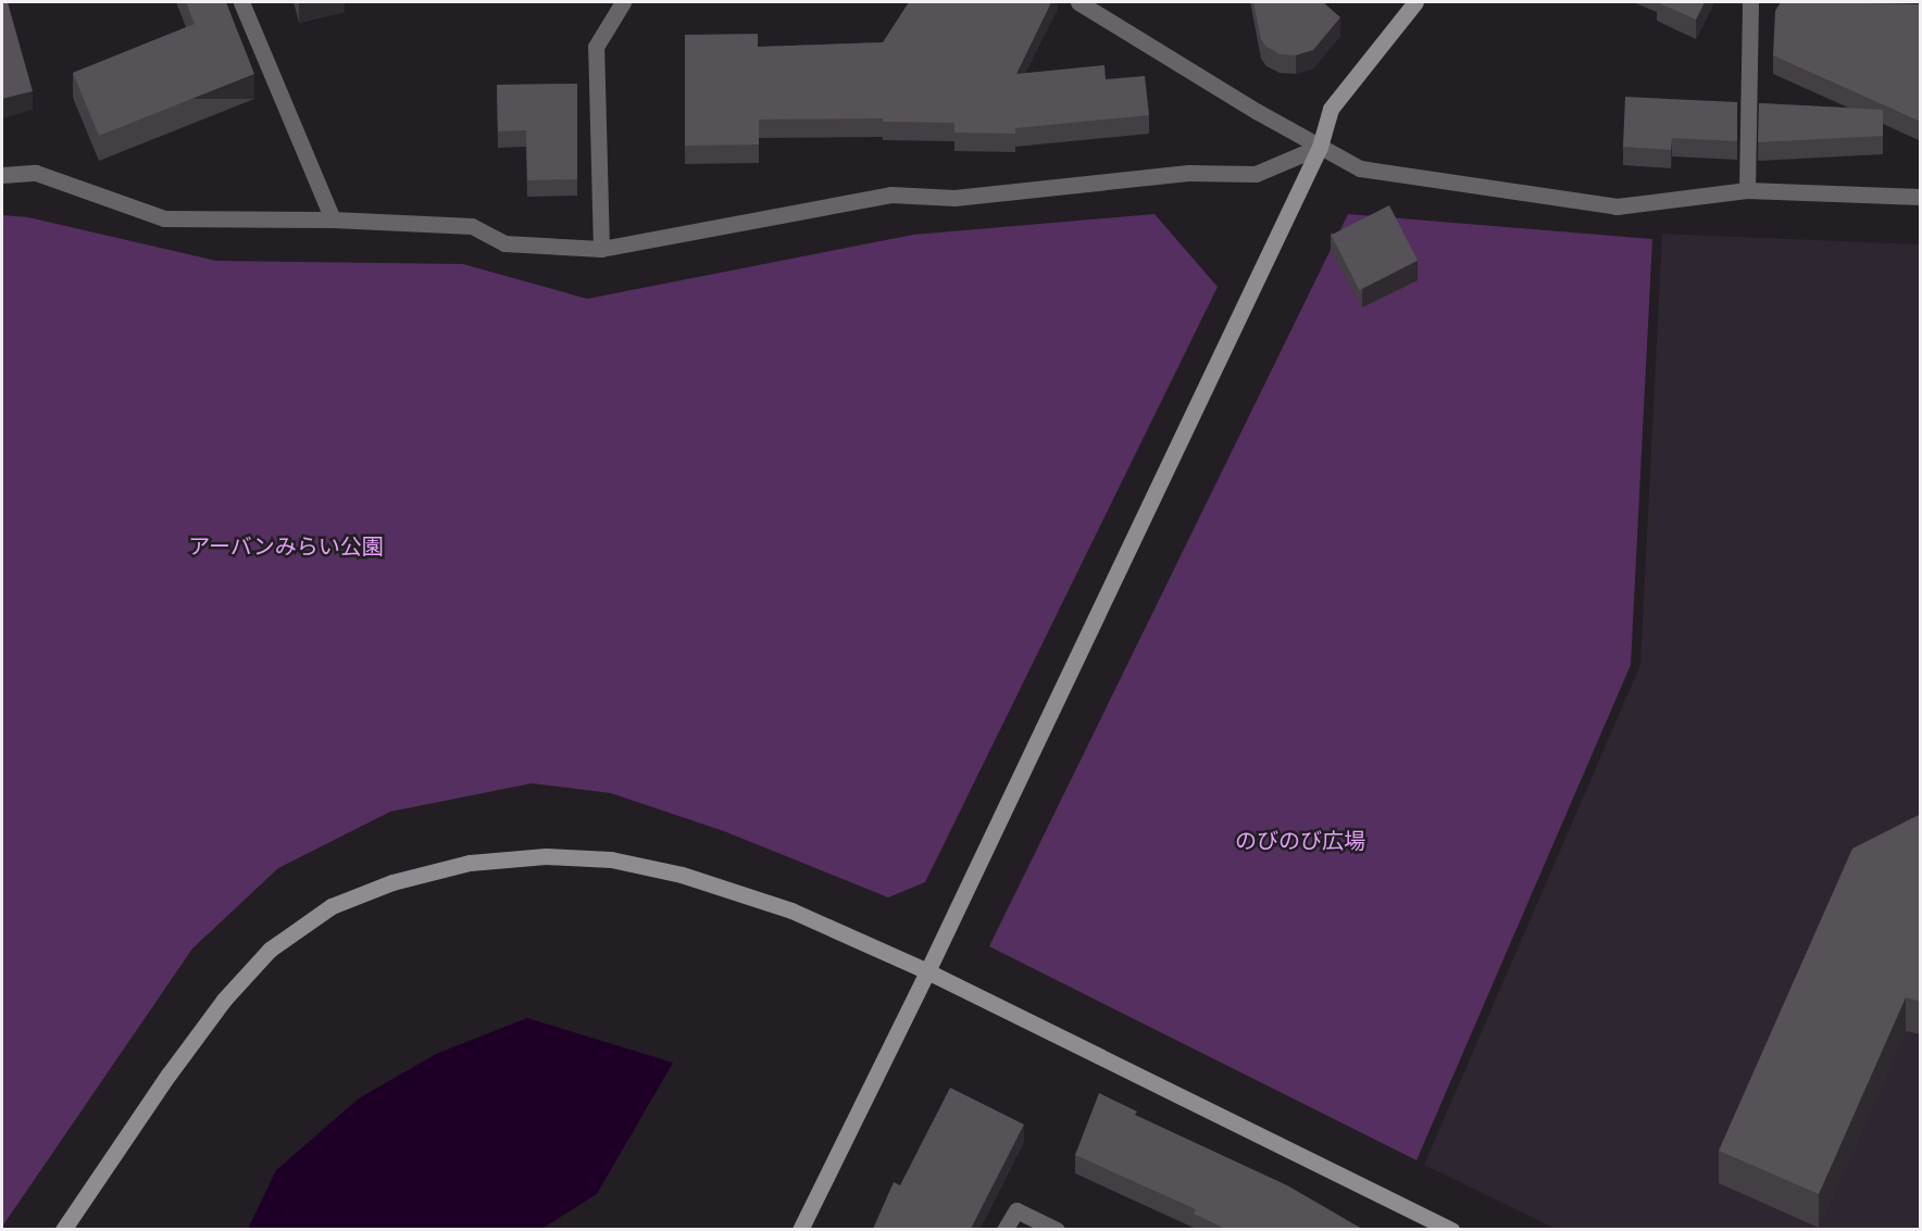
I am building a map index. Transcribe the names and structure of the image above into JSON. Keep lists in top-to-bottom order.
{
  "parks": ["アーバンみらい公園", "のびのび広場"]
}
